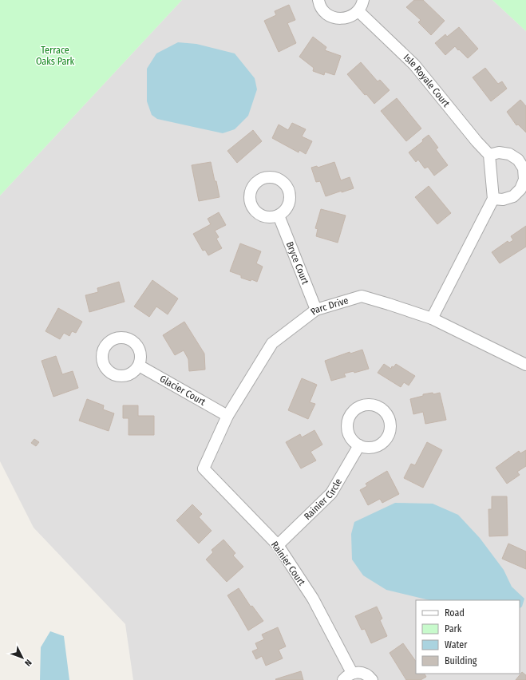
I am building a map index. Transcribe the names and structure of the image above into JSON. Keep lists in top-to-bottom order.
{
  "streets": {
    "street": [
      "Isle Royale Court",
      "Bryce Court",
      "Parc Drive",
      "Glacier Court",
      "Rainier Circle",
      "Rainier Court"
    ]
  },
  "crossings": [
    ["Bryce Court", "Parc Drive"],
    ["Parc Drive", "Glacier Court"],
    ["Parc Drive", "Rainier Court"],
    ["Rainier Circle", "Rainier Court"]
  ],
  "parks": ["Terrace Oaks Park"],
  "legend": [
    "Road",
    "Park",
    "Water",
    "Building"
  ],
  "north": "bottom right"
}
